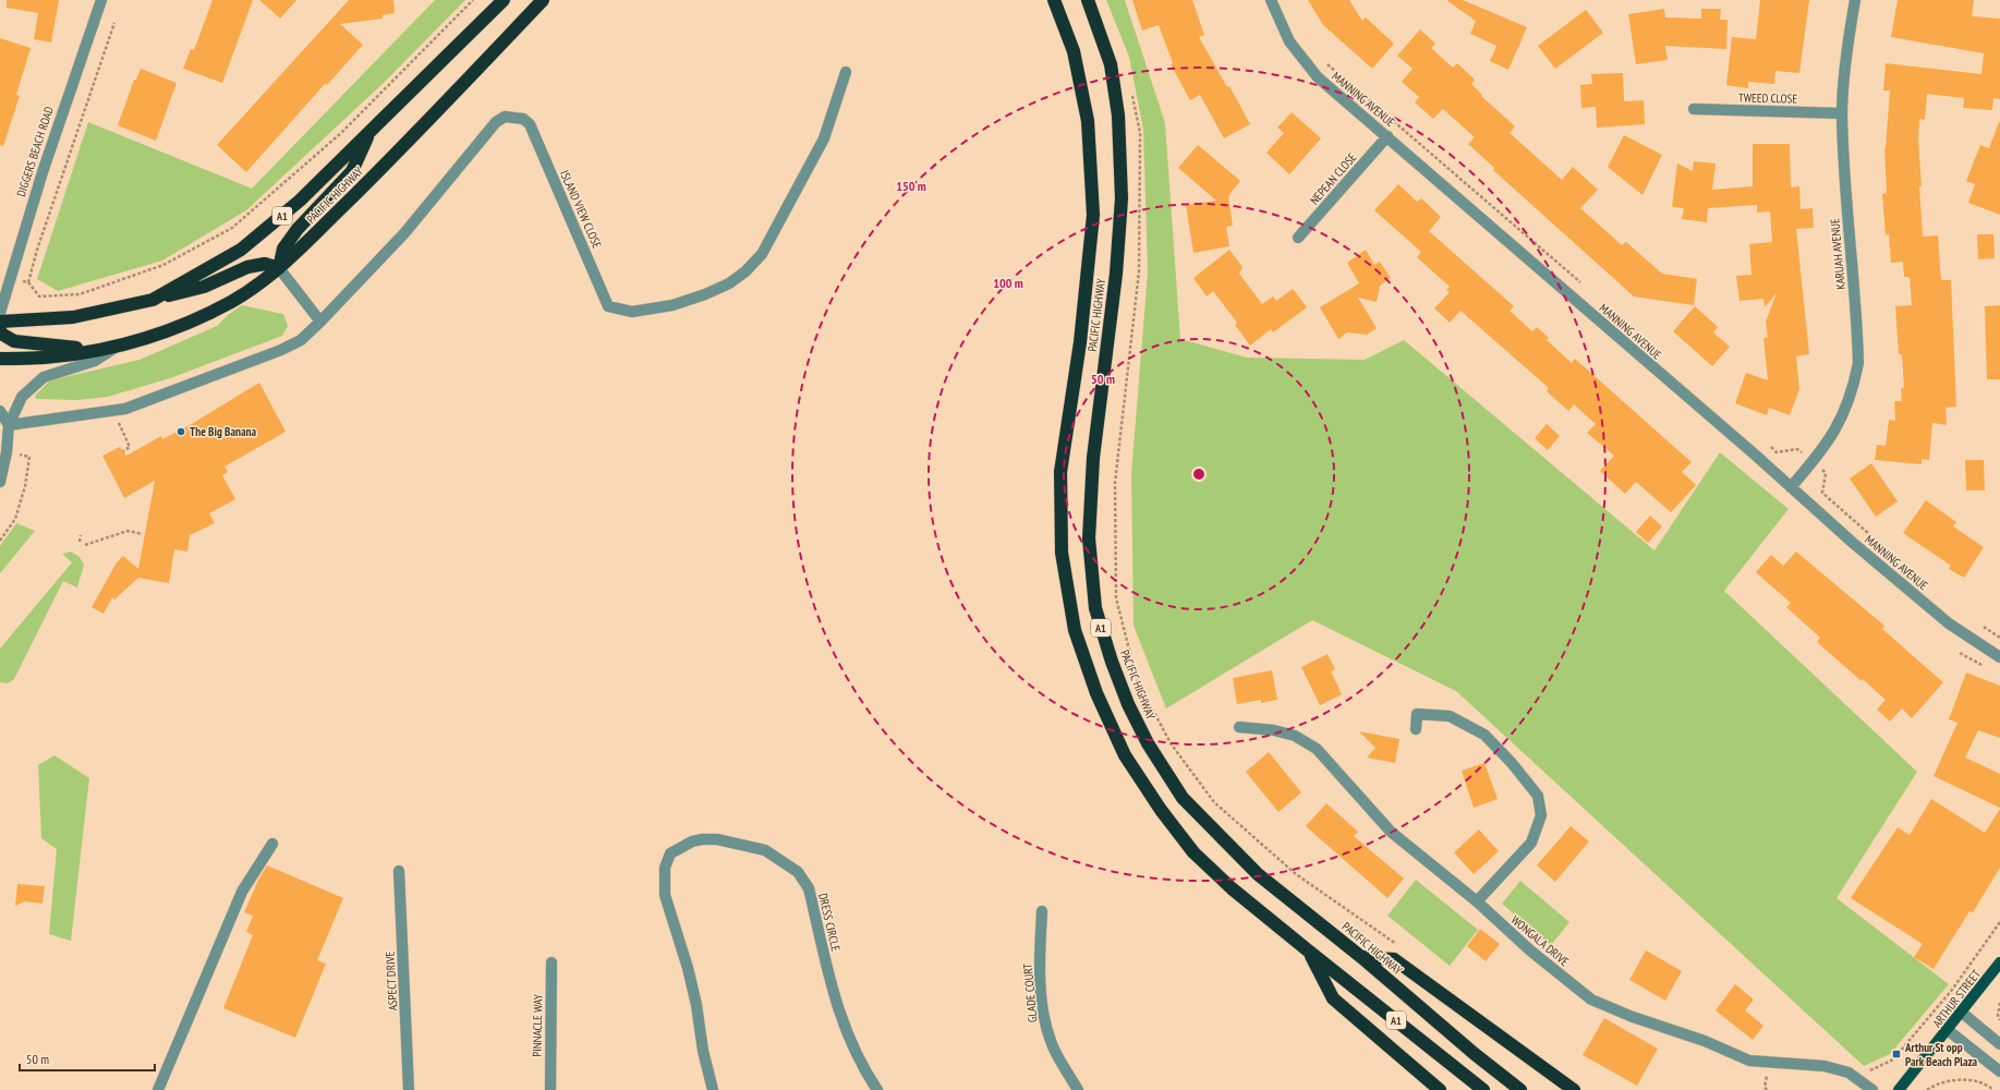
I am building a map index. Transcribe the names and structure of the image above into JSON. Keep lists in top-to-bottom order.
{
  "streets": {
    "highway": ["PACIFIC HIGHWAY", "A1"],
    "main road": ["ARTHUR STREET"],
    "street": [
      "TWEED CLOSE",
      "MANNING AVENUE",
      "DIGGERS BEACH ROAD",
      "NEPEAN CLOSE",
      "ISLAND VIEW CLOSE",
      "KARUAH AVENUE",
      "DRESS CIRCLE",
      "WONGALA DRIVE",
      "ASPECT DRIVE",
      "GLADE COURT",
      "PINNACLE WAY"
    ]
  },
  "crossings": [
    ["TWEED CLOSE", "KARUAH AVENUE"],
    ["MANNING AVENUE", "NEPEAN CLOSE"],
    ["MANNING AVENUE", "KARUAH AVENUE"]
  ],
  "places": {
    "other": ["The Big Banana"],
    "transit": ["Arthur St opp Park Beach Plaza"]
  },
  "scale_bar": "50 m",
  "rings": ["150 m", "100 m", "50 m"]
}
